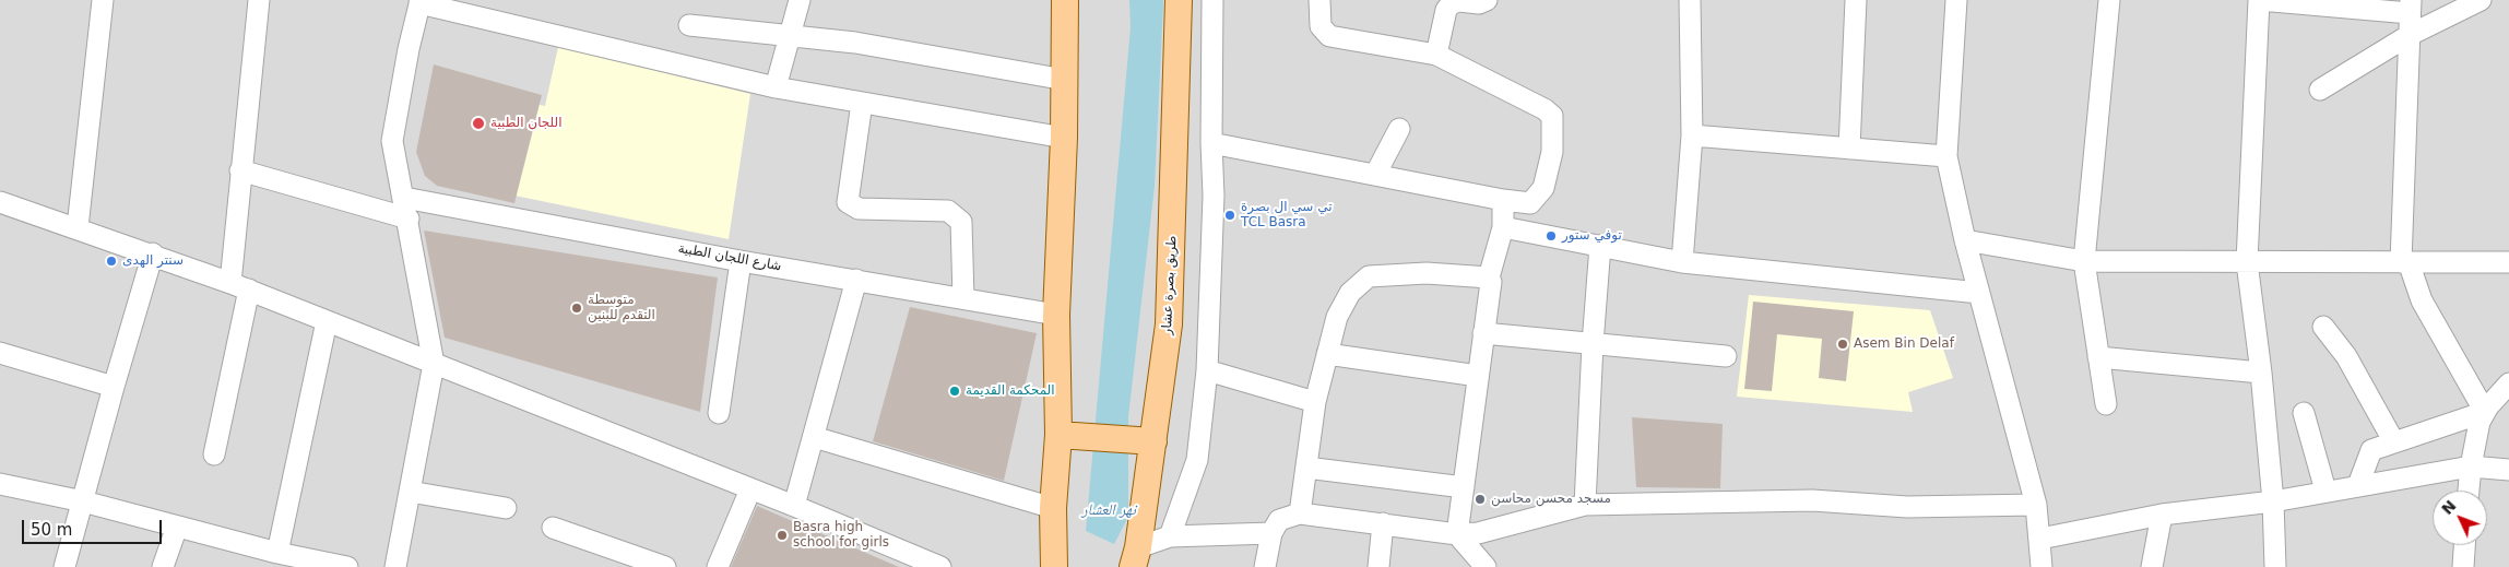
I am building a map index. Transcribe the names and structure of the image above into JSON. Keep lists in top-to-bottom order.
{
  "streets": {
    "main road": ["طريق بصرة عشار"],
    "street": ["شارع اللجان الطبية"]
  },
  "water": ["نهر العشار"],
  "places": [
    "اللجان الطبية",
    "تي سي ال بصرة TCL Basra",
    "توفي ستور",
    "سنتر الهدى",
    "متوسطة التقدم للبنين",
    "Asem Bin Delaf",
    "المحكمة القديمة",
    "مسجد محسن محاسن",
    "Basra high school for girls"
  ],
  "scale_bar": "50 m",
  "north": "top left"
}
